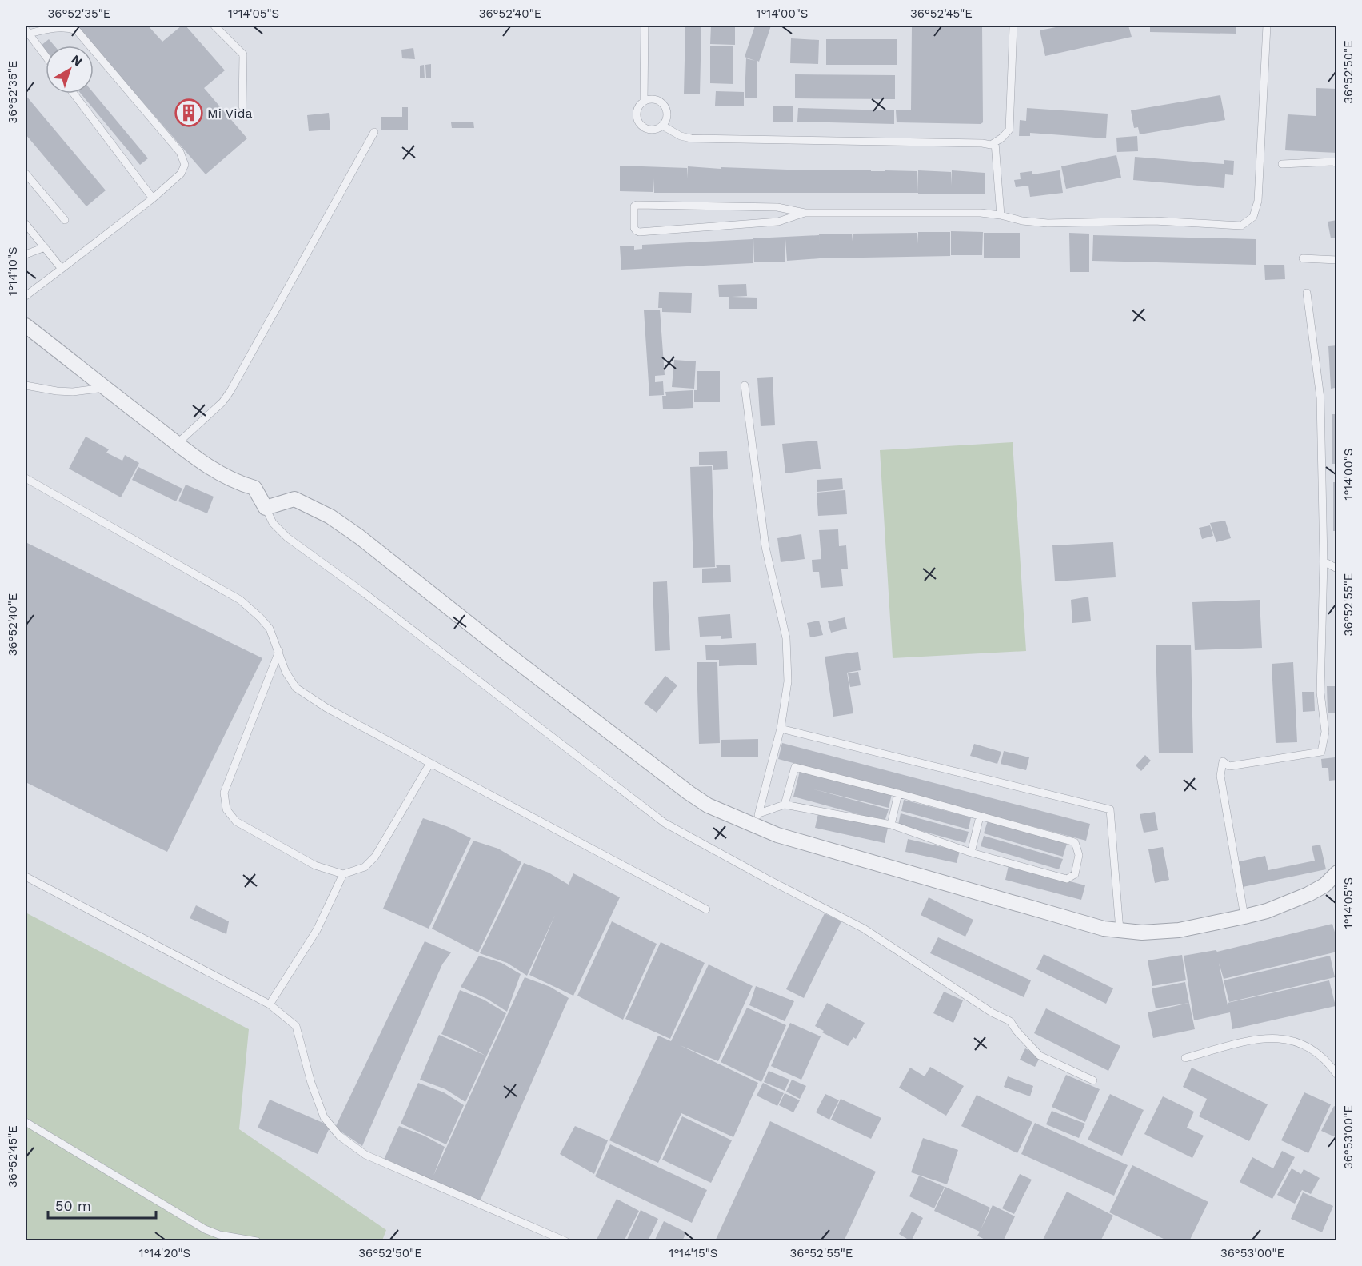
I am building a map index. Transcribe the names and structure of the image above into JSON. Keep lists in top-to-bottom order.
{
  "places": {
    "building": ["Mi Vida"]
  },
  "scale_bar": "50 m",
  "north": "top right",
  "coordinates": [
    "36°52'35\"E",
    "1°14'05\"S",
    "36°52'40\"E",
    "1°14'00\"S",
    "36°52'45\"E",
    "36°52'50\"E",
    "1°14'10\"S",
    "36°52'55\"E",
    "36°53'00\"E",
    "1°14'20\"S",
    "1°14'15\"S"
  ]
}
